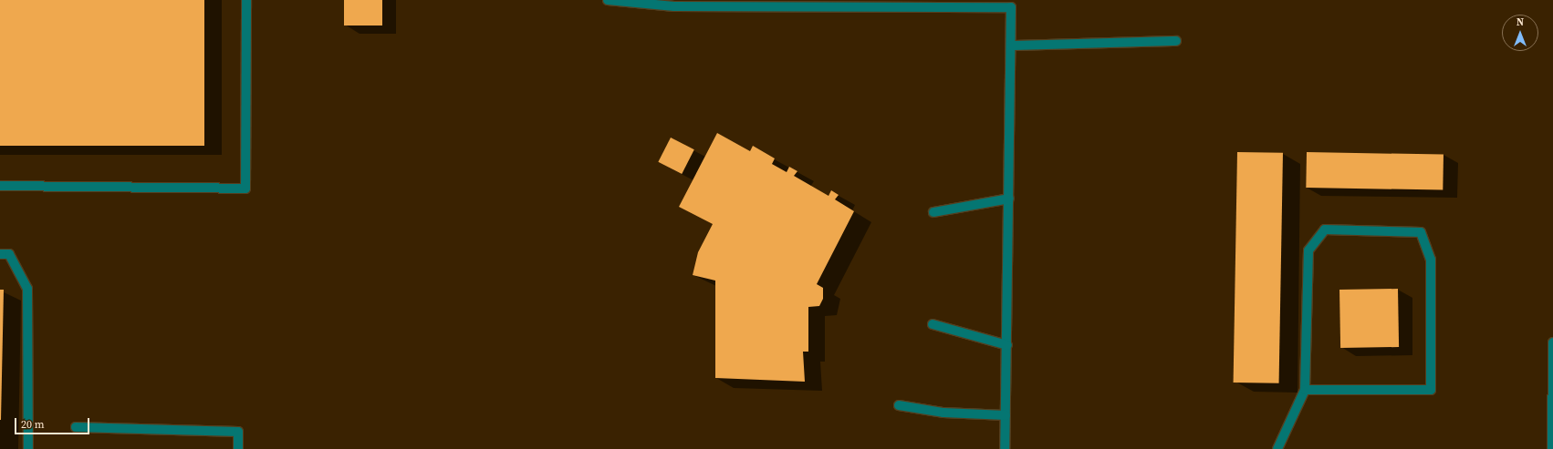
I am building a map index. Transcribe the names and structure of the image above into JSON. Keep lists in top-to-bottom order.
{
  "scale_bar": "20 m",
  "north": "top"
}
